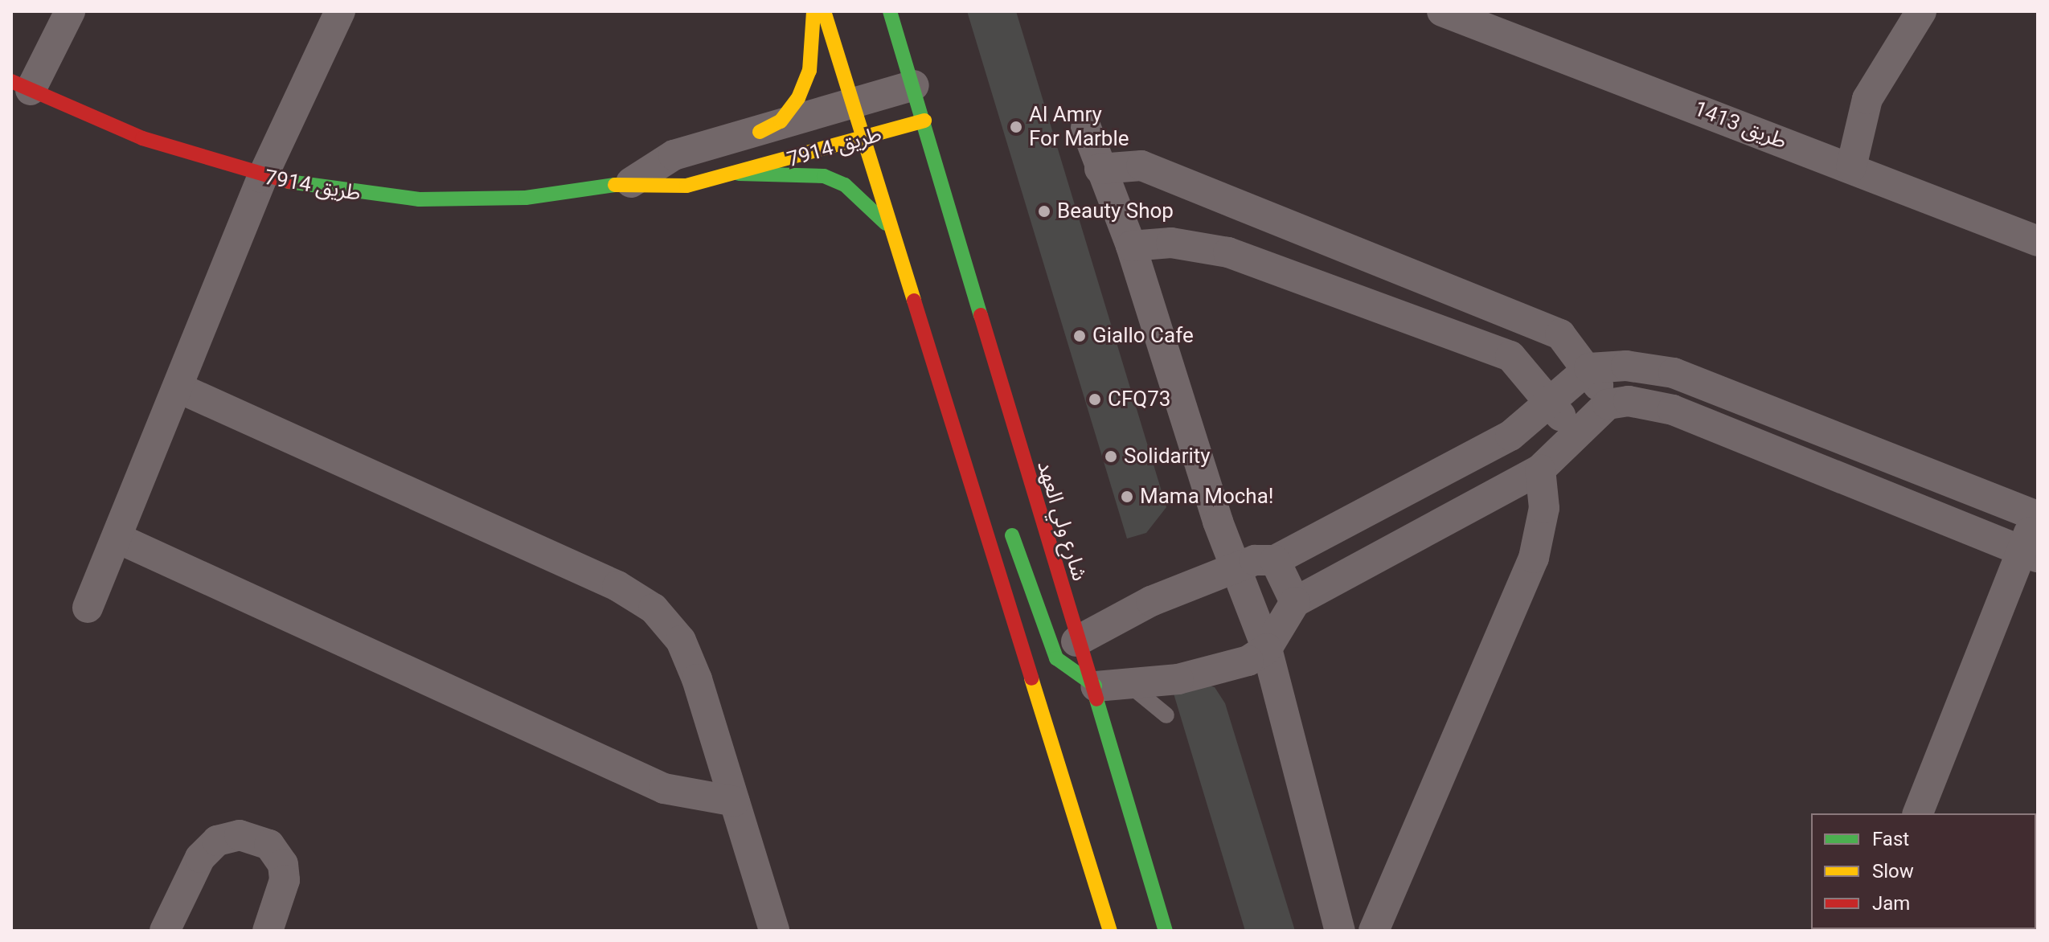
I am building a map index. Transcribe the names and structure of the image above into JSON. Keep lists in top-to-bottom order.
{
  "streets": {
    "main road": ["طريق 7914", "شارع ولي العهد"],
    "street": ["طريق 1413"]
  },
  "crossings": [
    ["طريق 7914", "شارع ولي العهد"]
  ],
  "places": [
    "Al Amry For Marble",
    "Beauty Shop",
    "Giallo Cafe",
    "CFQ73",
    "Solidarity",
    "Mama Mocha!"
  ],
  "legend": ["Fast", "Slow", "Jam"]
}
